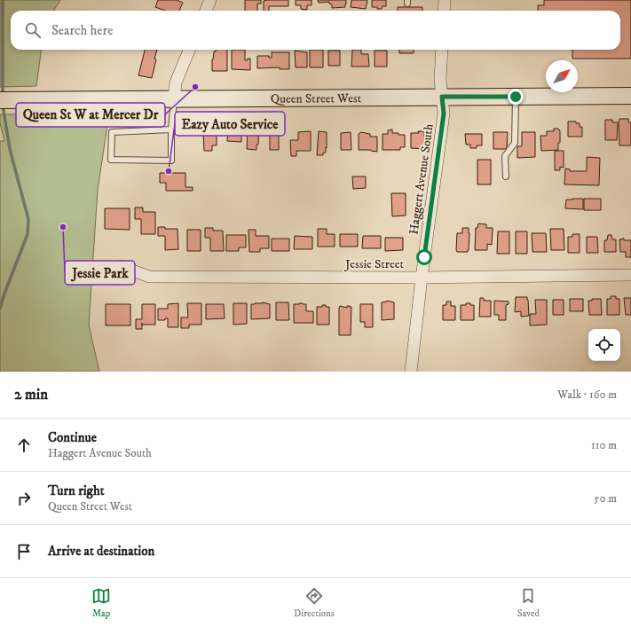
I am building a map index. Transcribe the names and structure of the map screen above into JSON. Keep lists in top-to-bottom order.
{
  "streets": {
    "main road": ["Queen Street West"],
    "street": ["Haggert Avenue South", "Jessie Street"]
  },
  "crossings": [
    ["Queen Street West", "Haggert Avenue South"],
    ["Haggert Avenue South", "Jessie Street"]
  ],
  "places": ["Queen St W at Mercer Dr", "Eazy Auto Service", "Jessie Park"],
  "north": "top right",
  "page": {
    "search": "Search here",
    "heading": ["2 min", "Walk · 160 m"],
    "list": [
      ["Continue", "Haggert Avenue South", "110 m"],
      ["Turn right", "Queen Street West", "50 m"],
      "Arrive at destination"
    ],
    "nav": ["Map", "Directions", "Saved"]
  }
}
